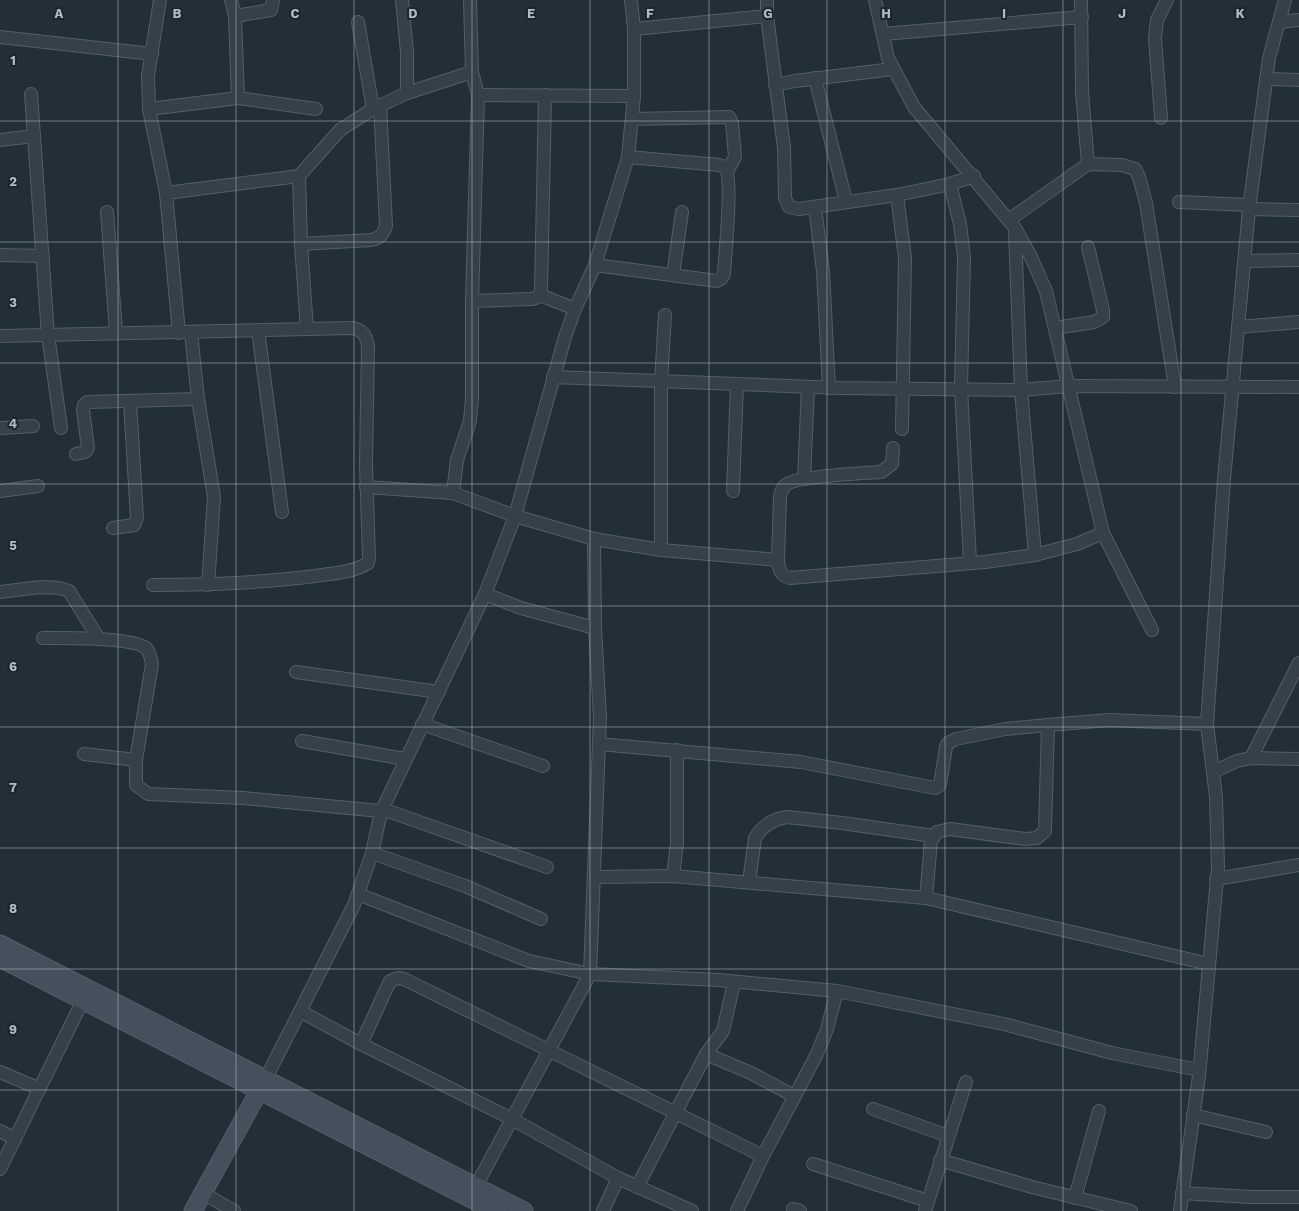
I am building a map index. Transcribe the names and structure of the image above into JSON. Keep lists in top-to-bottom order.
{
  "grid": {
    "columns": [
      "A",
      "B",
      "C",
      "D",
      "E",
      "F",
      "G",
      "H",
      "I",
      "J",
      "K"
    ],
    "rows": [
      "1",
      "2",
      "3",
      "4",
      "5",
      "6",
      "7",
      "8",
      "9"
    ]
  }
}
